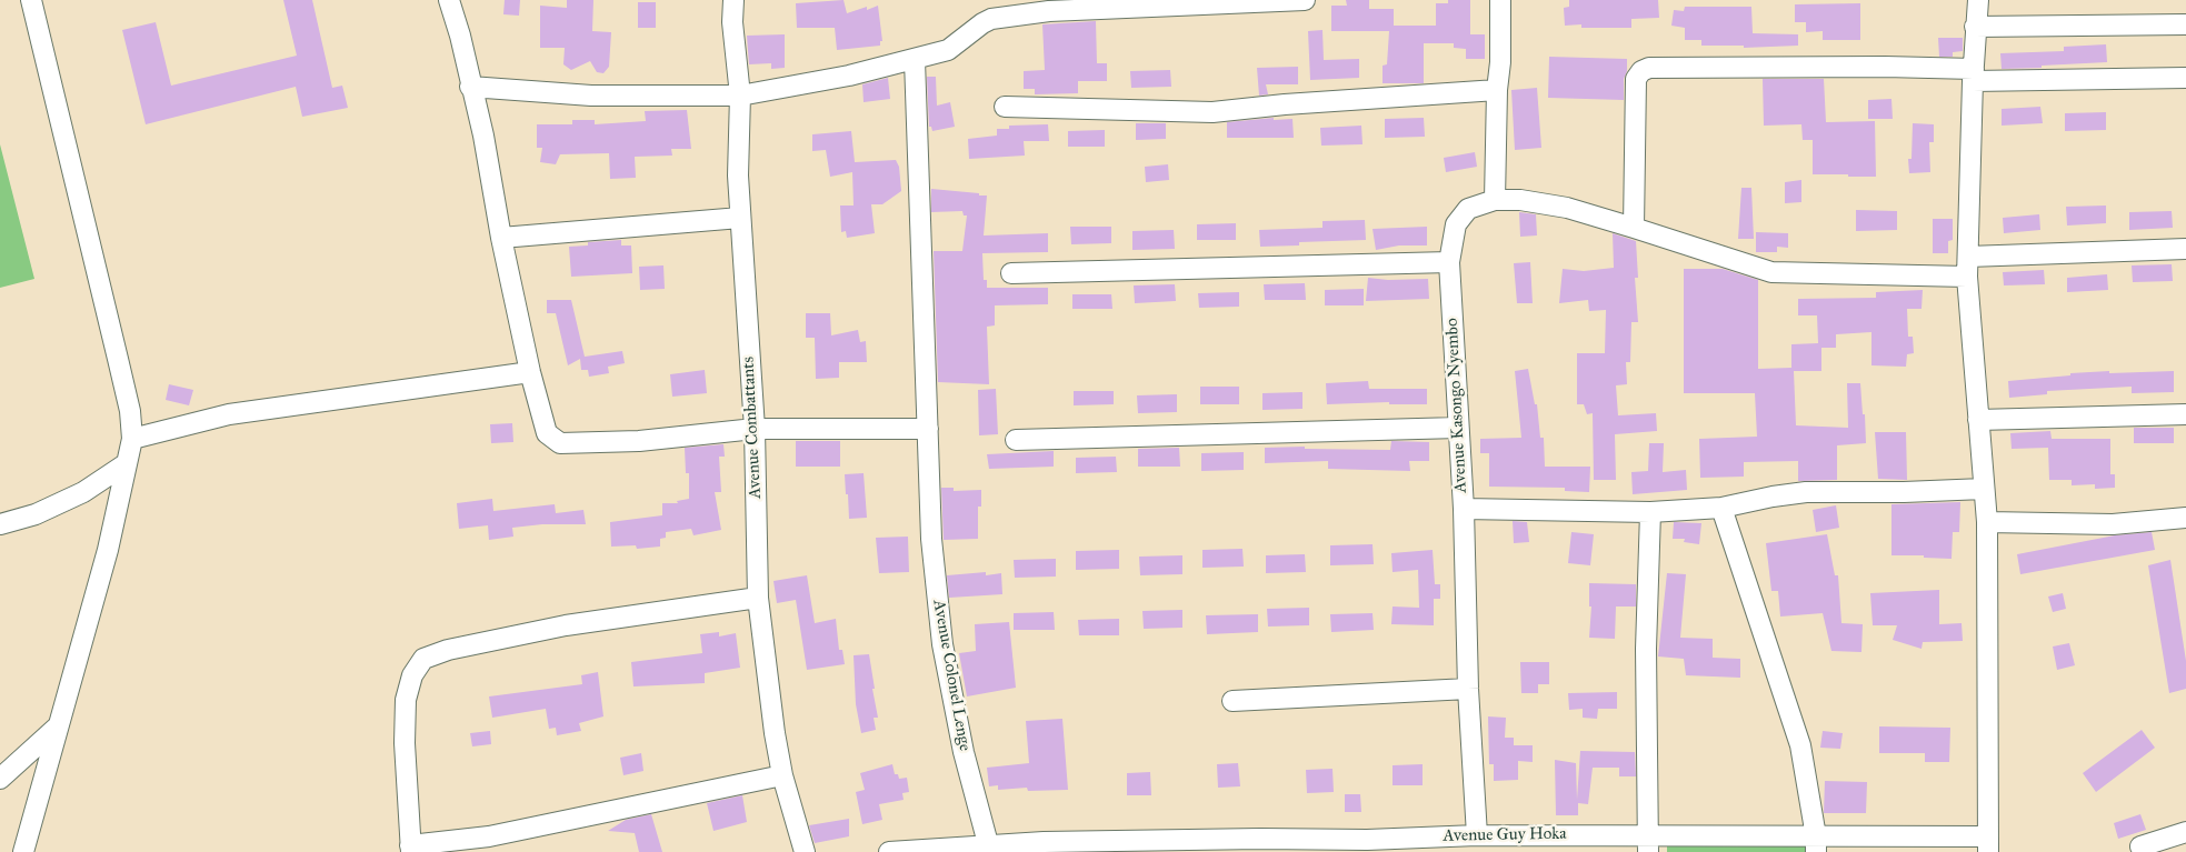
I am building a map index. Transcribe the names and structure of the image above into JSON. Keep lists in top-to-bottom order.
{
  "streets": {
    "street": [
      "Avenue Kasongo Nyembo",
      "Avenue Combattants",
      "Avenue Colonel Lenge",
      "Avenue Guy Hoka"
    ]
  },
  "crossings": [
    ["Avenue Kasongo Nyembo", "Avenue Guy Hoka"],
    ["Avenue Colonel Lenge", "Avenue Guy Hoka"]
  ]
}
